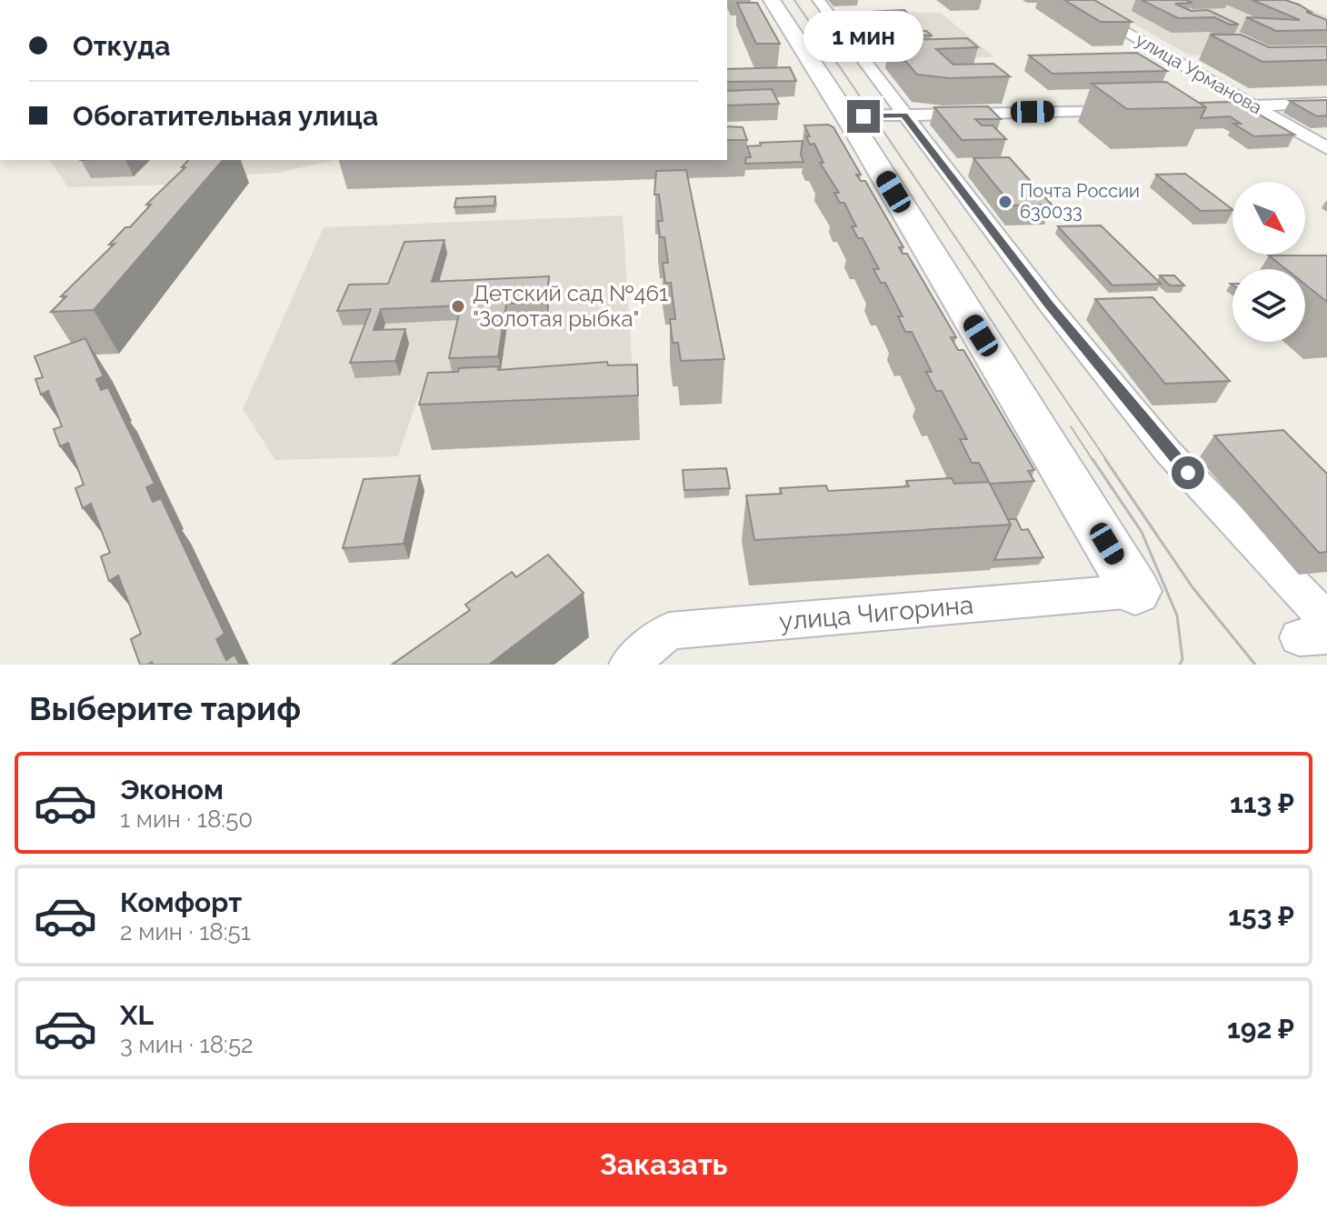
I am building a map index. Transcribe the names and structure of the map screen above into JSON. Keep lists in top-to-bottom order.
{
  "streets": {
    "street": ["улица Урманова", "улица Чигорина"]
  },
  "places": ["Почта России 630033", "Детский сад №461 \"Золотая рыбка\""],
  "north": "bottom right",
  "page": {
    "banner": ["Откуда", "Обогатительная улица"],
    "bubble": "1 мин",
    "heading": "Выберите тариф",
    "list": [
      {
        "name": "Эконом",
        "note": "1 мин · 18:50",
        "value": "113 ₽"
      },
      {
        "name": "Комфорт",
        "note": "2 мин · 18:51",
        "value": "153 ₽"
      },
      {
        "name": "XL",
        "note": "3 мин · 18:52",
        "value": "192 ₽"
      }
    ],
    "buttons": "Заказать"
  }
}
